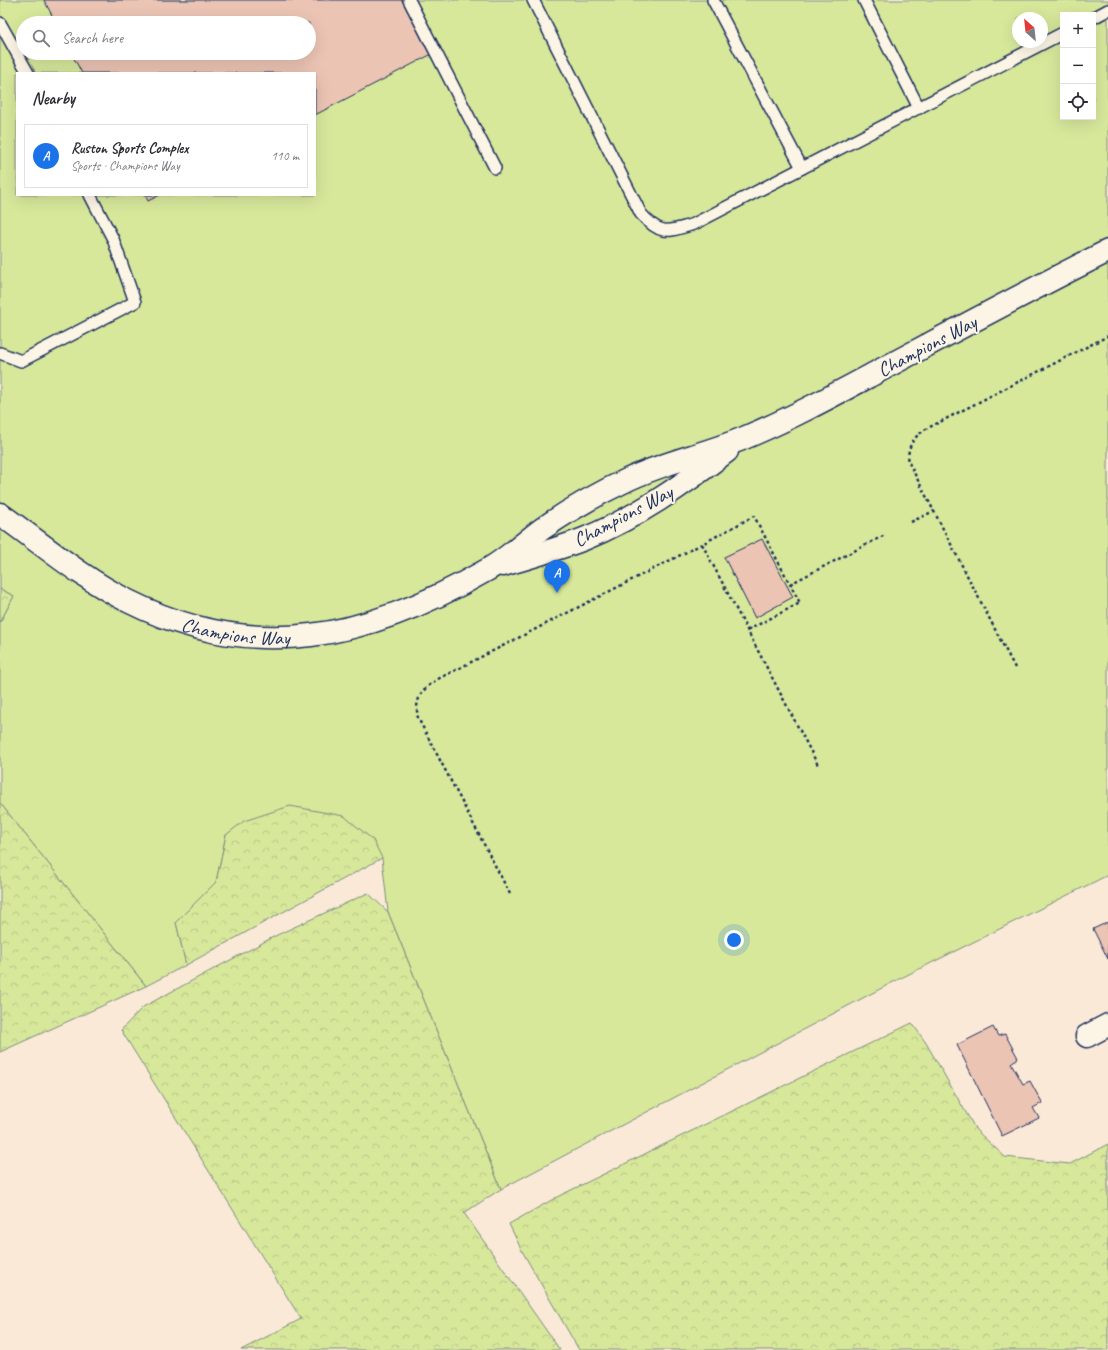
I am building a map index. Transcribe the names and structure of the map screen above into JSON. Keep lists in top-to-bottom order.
{
  "streets": {
    "street": ["Champions Way"]
  },
  "north": "top left",
  "page": {
    "map_buttons": ["+", "−"],
    "search": "Search here",
    "heading": "Nearby",
    "list": [
      {
        "mark": "A",
        "name": "Ruston Sports Complex",
        "note": "Sports · Champions Way",
        "value": "110 m"
      }
    ],
    "pins": "A"
  }
}
